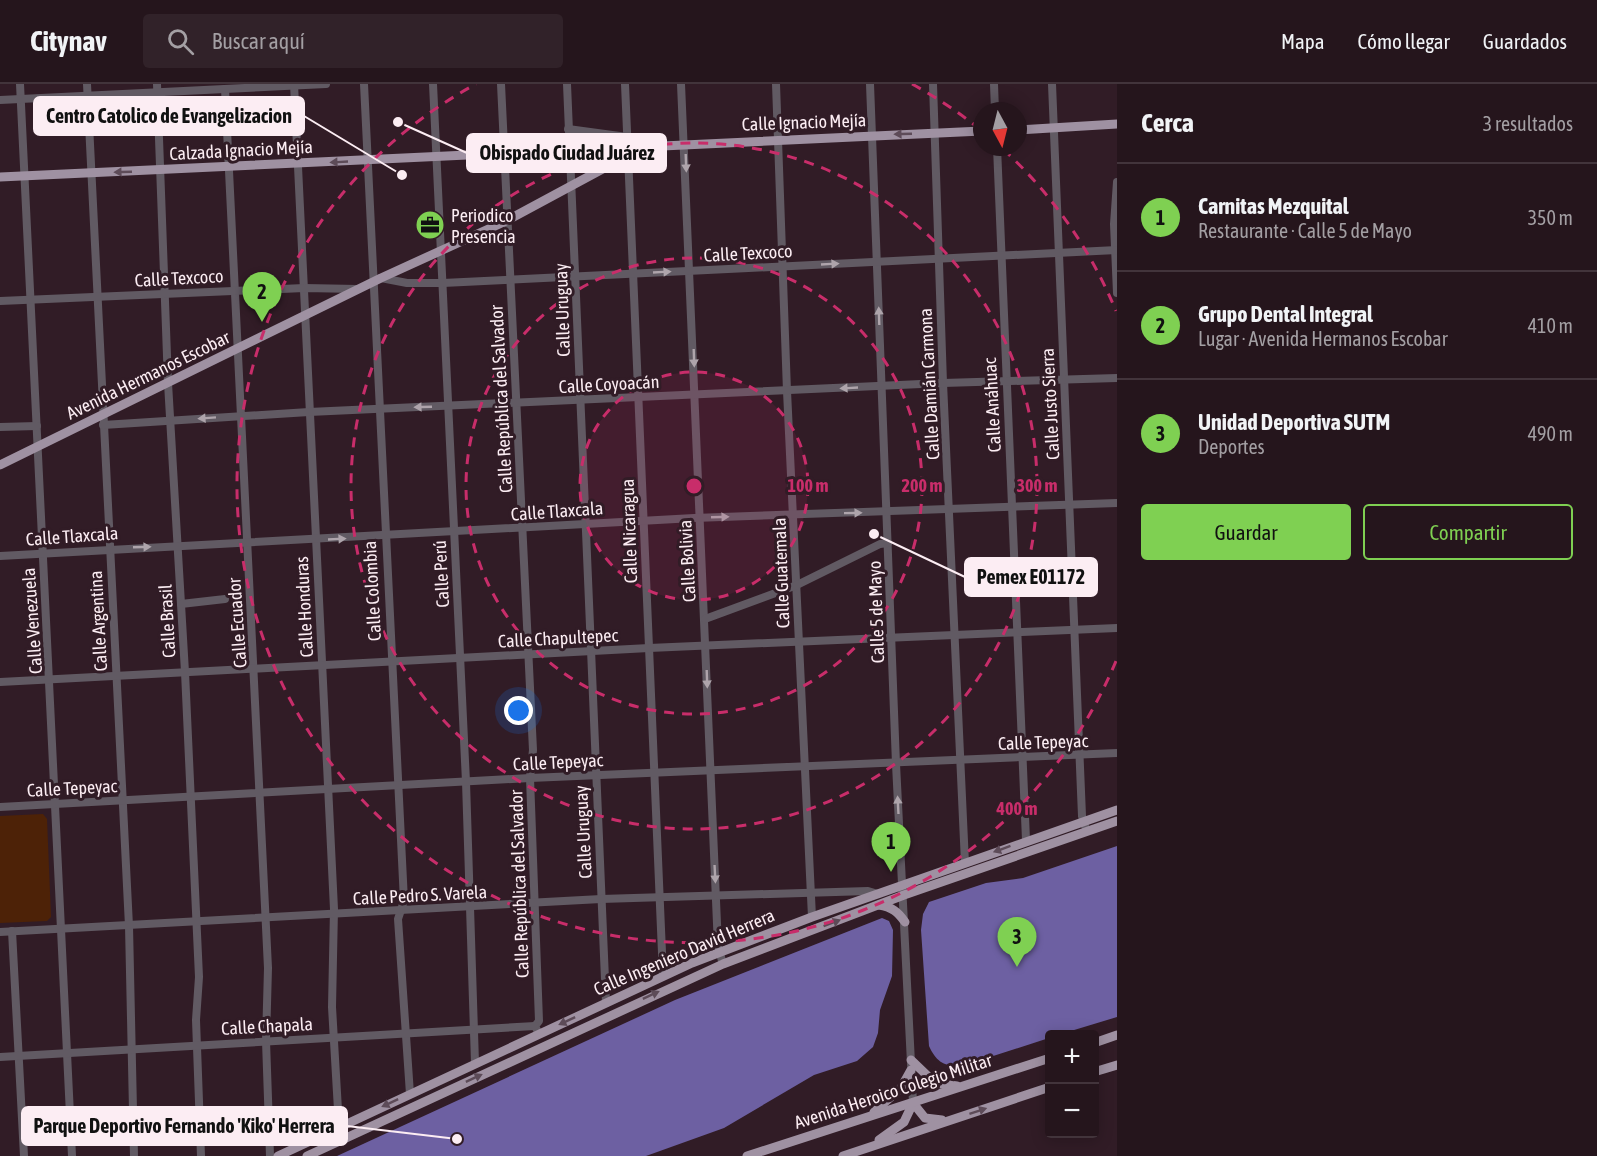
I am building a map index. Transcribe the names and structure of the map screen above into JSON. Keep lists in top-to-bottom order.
{
  "streets": {
    "main road": [
      "Calle Ignacio Mejía",
      "Calzada Ignacio Mejía",
      "Avenida Hermanos Escobar",
      "Calle Ingeniero David Herrera",
      "Avenida Heroico Colegio Militar"
    ],
    "street": [
      "Calle Texcoco",
      "Calle Uruguay",
      "Calle Coyoacán",
      "Calle Damián Carmona",
      "Calle República del Salvador",
      "Calle Justo Sierra",
      "Calle Anáhuac",
      "Calle Tlaxcala",
      "Calle Nicaragua",
      "Calle Bolivia",
      "Calle Guatemala",
      "Calle Perú",
      "Calle Colombia",
      "Calle Honduras",
      "Calle 5 de Mayo",
      "Calle Venezuela",
      "Calle Argentina",
      "Calle Brasil",
      "Calle Ecuador",
      "Calle Chapultepec",
      "Calle Tepeyac",
      "Calle Pedro S. Varela",
      "Calle Chapala"
    ]
  },
  "crossings": [
    ["Calle Ignacio Mejía", "Calzada Ignacio Mejía"],
    ["Calle Ignacio Mejía", "Avenida Hermanos Escobar"],
    ["Calle Ignacio Mejía", "Calle Damián Carmona"],
    ["Calle Ignacio Mejía", "Calle Nicaragua"],
    ["Calle Ignacio Mejía", "Calle Bolivia"],
    ["Calle Ignacio Mejía", "Calle Guatemala"],
    ["Calle Ignacio Mejía", "Calle 5 de Mayo"],
    ["Calzada Ignacio Mejía", "Calle Uruguay"],
    ["Calzada Ignacio Mejía", "Avenida Hermanos Escobar"],
    ["Calzada Ignacio Mejía", "Calle República del Salvador"],
    ["Calzada Ignacio Mejía", "Calle Nicaragua"],
    ["Calzada Ignacio Mejía", "Calle Perú"],
    ["Calzada Ignacio Mejía", "Calle Colombia"],
    ["Calzada Ignacio Mejía", "Calle Honduras"],
    ["Calzada Ignacio Mejía", "Calle Venezuela"],
    ["Calzada Ignacio Mejía", "Calle Argentina"],
    ["Calzada Ignacio Mejía", "Calle Brasil"],
    ["Calzada Ignacio Mejía", "Calle Ecuador"],
    ["Calle Texcoco", "Calle Uruguay"],
    ["Calle Texcoco", "Avenida Hermanos Escobar"],
    ["Calle Texcoco", "Calle Damián Carmona"],
    ["Calle Texcoco", "Calle República del Salvador"],
    ["Calle Texcoco", "Calle Justo Sierra"],
    ["Calle Texcoco", "Calle Anáhuac"],
    ["Calle Texcoco", "Calle Nicaragua"],
    ["Calle Texcoco", "Calle Bolivia"],
    ["Calle Texcoco", "Calle Guatemala"],
    ["Calle Texcoco", "Calle Perú"],
    ["Calle Texcoco", "Calle Colombia"],
    ["Calle Texcoco", "Calle Honduras"],
    ["Calle Texcoco", "Calle 5 de Mayo"],
    ["Calle Texcoco", "Calle Venezuela"],
    ["Calle Texcoco", "Calle Argentina"],
    ["Calle Texcoco", "Calle Brasil"],
    ["Calle Texcoco", "Calle Ecuador"],
    ["Calle Uruguay", "Avenida Hermanos Escobar"],
    ["Calle Uruguay", "Calle Coyoacán"],
    ["Calle Uruguay", "Calle Tlaxcala"],
    ["Calle Uruguay", "Calle Chapultepec"],
    ["Calle Uruguay", "Calle Tepeyac"],
    ["Calle Uruguay", "Calle Pedro S. Varela"],
    ["Calle Uruguay", "Calle Ingeniero David Herrera"],
    ["Avenida Hermanos Escobar", "Calle Coyoacán"],
    ["Avenida Hermanos Escobar", "Calle República del Salvador"],
    ["Avenida Hermanos Escobar", "Calle Nicaragua"],
    ["Avenida Hermanos Escobar", "Calle Perú"],
    ["Avenida Hermanos Escobar", "Calle Colombia"],
    ["Avenida Hermanos Escobar", "Calle Honduras"],
    ["Avenida Hermanos Escobar", "Calle Venezuela"],
    ["Avenida Hermanos Escobar", "Calle Argentina"],
    ["Avenida Hermanos Escobar", "Calle Brasil"],
    ["Avenida Hermanos Escobar", "Calle Ecuador"],
    ["Calle Coyoacán", "Calle Damián Carmona"],
    ["Calle Coyoacán", "Calle República del Salvador"],
    ["Calle Coyoacán", "Calle Justo Sierra"],
    ["Calle Coyoacán", "Calle Anáhuac"],
    ["Calle Coyoacán", "Calle Nicaragua"],
    ["Calle Coyoacán", "Calle Bolivia"],
    ["Calle Coyoacán", "Calle Guatemala"],
    ["Calle Coyoacán", "Calle Perú"],
    ["Calle Coyoacán", "Calle Colombia"],
    ["Calle Coyoacán", "Calle Honduras"],
    ["Calle Coyoacán", "Calle 5 de Mayo"],
    ["Calle Coyoacán", "Calle Argentina"],
    ["Calle Coyoacán", "Calle Brasil"],
    ["Calle Coyoacán", "Calle Ecuador"],
    ["Calle Damián Carmona", "Calle Tlaxcala"],
    ["Calle Damián Carmona", "Calle Chapultepec"],
    ["Calle Damián Carmona", "Calle Tepeyac"],
    ["Calle Damián Carmona", "Calle Ingeniero David Herrera"],
    ["Calle República del Salvador", "Calle Tlaxcala"],
    ["Calle República del Salvador", "Calle Chapultepec"],
    ["Calle República del Salvador", "Calle Tepeyac"],
    ["Calle República del Salvador", "Calle Pedro S. Varela"],
    ["Calle República del Salvador", "Calle Ingeniero David Herrera"],
    ["Calle República del Salvador", "Calle Chapala"],
    ["Calle Justo Sierra", "Calle Tlaxcala"],
    ["Calle Justo Sierra", "Calle Chapultepec"],
    ["Calle Justo Sierra", "Calle Tepeyac"],
    ["Calle Justo Sierra", "Calle Ingeniero David Herrera"],
    ["Calle Anáhuac", "Calle Tlaxcala"],
    ["Calle Anáhuac", "Calle Chapultepec"],
    ["Calle Anáhuac", "Calle Tepeyac"],
    ["Calle Anáhuac", "Calle Ingeniero David Herrera"],
    ["Calle Tlaxcala", "Calle Nicaragua"],
    ["Calle Tlaxcala", "Calle Bolivia"],
    ["Calle Tlaxcala", "Calle Guatemala"],
    ["Calle Tlaxcala", "Calle Perú"],
    ["Calle Tlaxcala", "Calle Colombia"],
    ["Calle Tlaxcala", "Calle Honduras"],
    ["Calle Tlaxcala", "Calle 5 de Mayo"],
    ["Calle Tlaxcala", "Calle Venezuela"],
    ["Calle Tlaxcala", "Calle Argentina"],
    ["Calle Tlaxcala", "Calle Brasil"],
    ["Calle Tlaxcala", "Calle Ecuador"],
    ["Calle Nicaragua", "Calle Chapultepec"],
    ["Calle Nicaragua", "Calle Tepeyac"],
    ["Calle Nicaragua", "Calle Pedro S. Varela"],
    ["Calle Nicaragua", "Calle Ingeniero David Herrera"],
    ["Calle Bolivia", "Calle Chapultepec"],
    ["Calle Bolivia", "Calle Tepeyac"],
    ["Calle Bolivia", "Calle Pedro S. Varela"],
    ["Calle Bolivia", "Calle Ingeniero David Herrera"],
    ["Calle Guatemala", "Calle Chapultepec"],
    ["Calle Guatemala", "Calle Tepeyac"],
    ["Calle Guatemala", "Calle Pedro S. Varela"],
    ["Calle Guatemala", "Calle Ingeniero David Herrera"],
    ["Calle Perú", "Calle Chapultepec"],
    ["Calle Perú", "Calle Tepeyac"],
    ["Calle Perú", "Calle Pedro S. Varela"],
    ["Calle Perú", "Calle Ingeniero David Herrera"],
    ["Calle Perú", "Calle Chapala"],
    ["Calle Colombia", "Calle Chapultepec"],
    ["Calle Colombia", "Calle Tepeyac"],
    ["Calle Colombia", "Calle Pedro S. Varela"],
    ["Calle Colombia", "Calle Ingeniero David Herrera"],
    ["Calle Colombia", "Calle Chapala"],
    ["Calle Honduras", "Calle Chapultepec"],
    ["Calle Honduras", "Calle Tepeyac"],
    ["Calle Honduras", "Calle Pedro S. Varela"],
    ["Calle Honduras", "Calle Ingeniero David Herrera"],
    ["Calle Honduras", "Calle Chapala"],
    ["Calle 5 de Mayo", "Calle Chapultepec"],
    ["Calle 5 de Mayo", "Calle Tepeyac"],
    ["Calle 5 de Mayo", "Calle Ingeniero David Herrera"],
    ["Calle 5 de Mayo", "Avenida Heroico Colegio Militar"],
    ["Calle Venezuela", "Calle Chapultepec"],
    ["Calle Venezuela", "Calle Tepeyac"],
    ["Calle Venezuela", "Calle Pedro S. Varela"],
    ["Calle Venezuela", "Calle Chapala"],
    ["Calle Argentina", "Calle Chapultepec"],
    ["Calle Argentina", "Calle Tepeyac"],
    ["Calle Argentina", "Calle Pedro S. Varela"],
    ["Calle Argentina", "Calle Chapala"],
    ["Calle Brasil", "Calle Chapultepec"],
    ["Calle Brasil", "Calle Tepeyac"],
    ["Calle Brasil", "Calle Pedro S. Varela"],
    ["Calle Brasil", "Calle Chapala"],
    ["Calle Ecuador", "Calle Chapultepec"],
    ["Calle Ecuador", "Calle Tepeyac"],
    ["Calle Ecuador", "Calle Pedro S. Varela"],
    ["Calle Ecuador", "Calle Chapala"],
    ["Calle Pedro S. Varela", "Calle Ingeniero David Herrera"],
    ["Calle Ingeniero David Herrera", "Calle Chapala"]
  ],
  "one_way": ["Calle Bolivia"],
  "places": {
    "other": [
      "Obispado Ciudad Juárez",
      "Centro Catolico de Evangelizacion",
      "Pemex E01172",
      "Parque Deportivo Fernando 'Kiko' Herrera"
    ],
    "office": ["Periodico Presencia"]
  },
  "north": "bottom",
  "page": {
    "header": "Citynav",
    "search": "Buscar aquí",
    "nav": ["Mapa", "Cómo llegar", "Guardados"],
    "heading": ["Cerca", "3 resultados"],
    "list": [
      {
        "mark": "1",
        "name": "Carnitas Mezquital",
        "note": "Restaurante · Calle 5 de Mayo",
        "value": "350 m"
      },
      {
        "mark": "2",
        "name": "Grupo Dental Integral",
        "note": "Lugar · Avenida Hermanos Escobar",
        "value": "410 m"
      },
      {
        "mark": "3",
        "name": "Unidad Deportiva SUTM",
        "note": "Deportes",
        "value": "490 m"
      }
    ],
    "pins": ["2", "1", "3"],
    "buttons": ["Guardar", "Compartir"],
    "map_buttons": ["+", "−"]
  },
  "rings": [
    "100 m",
    "200 m",
    "300 m",
    "400 m"
  ]
}
